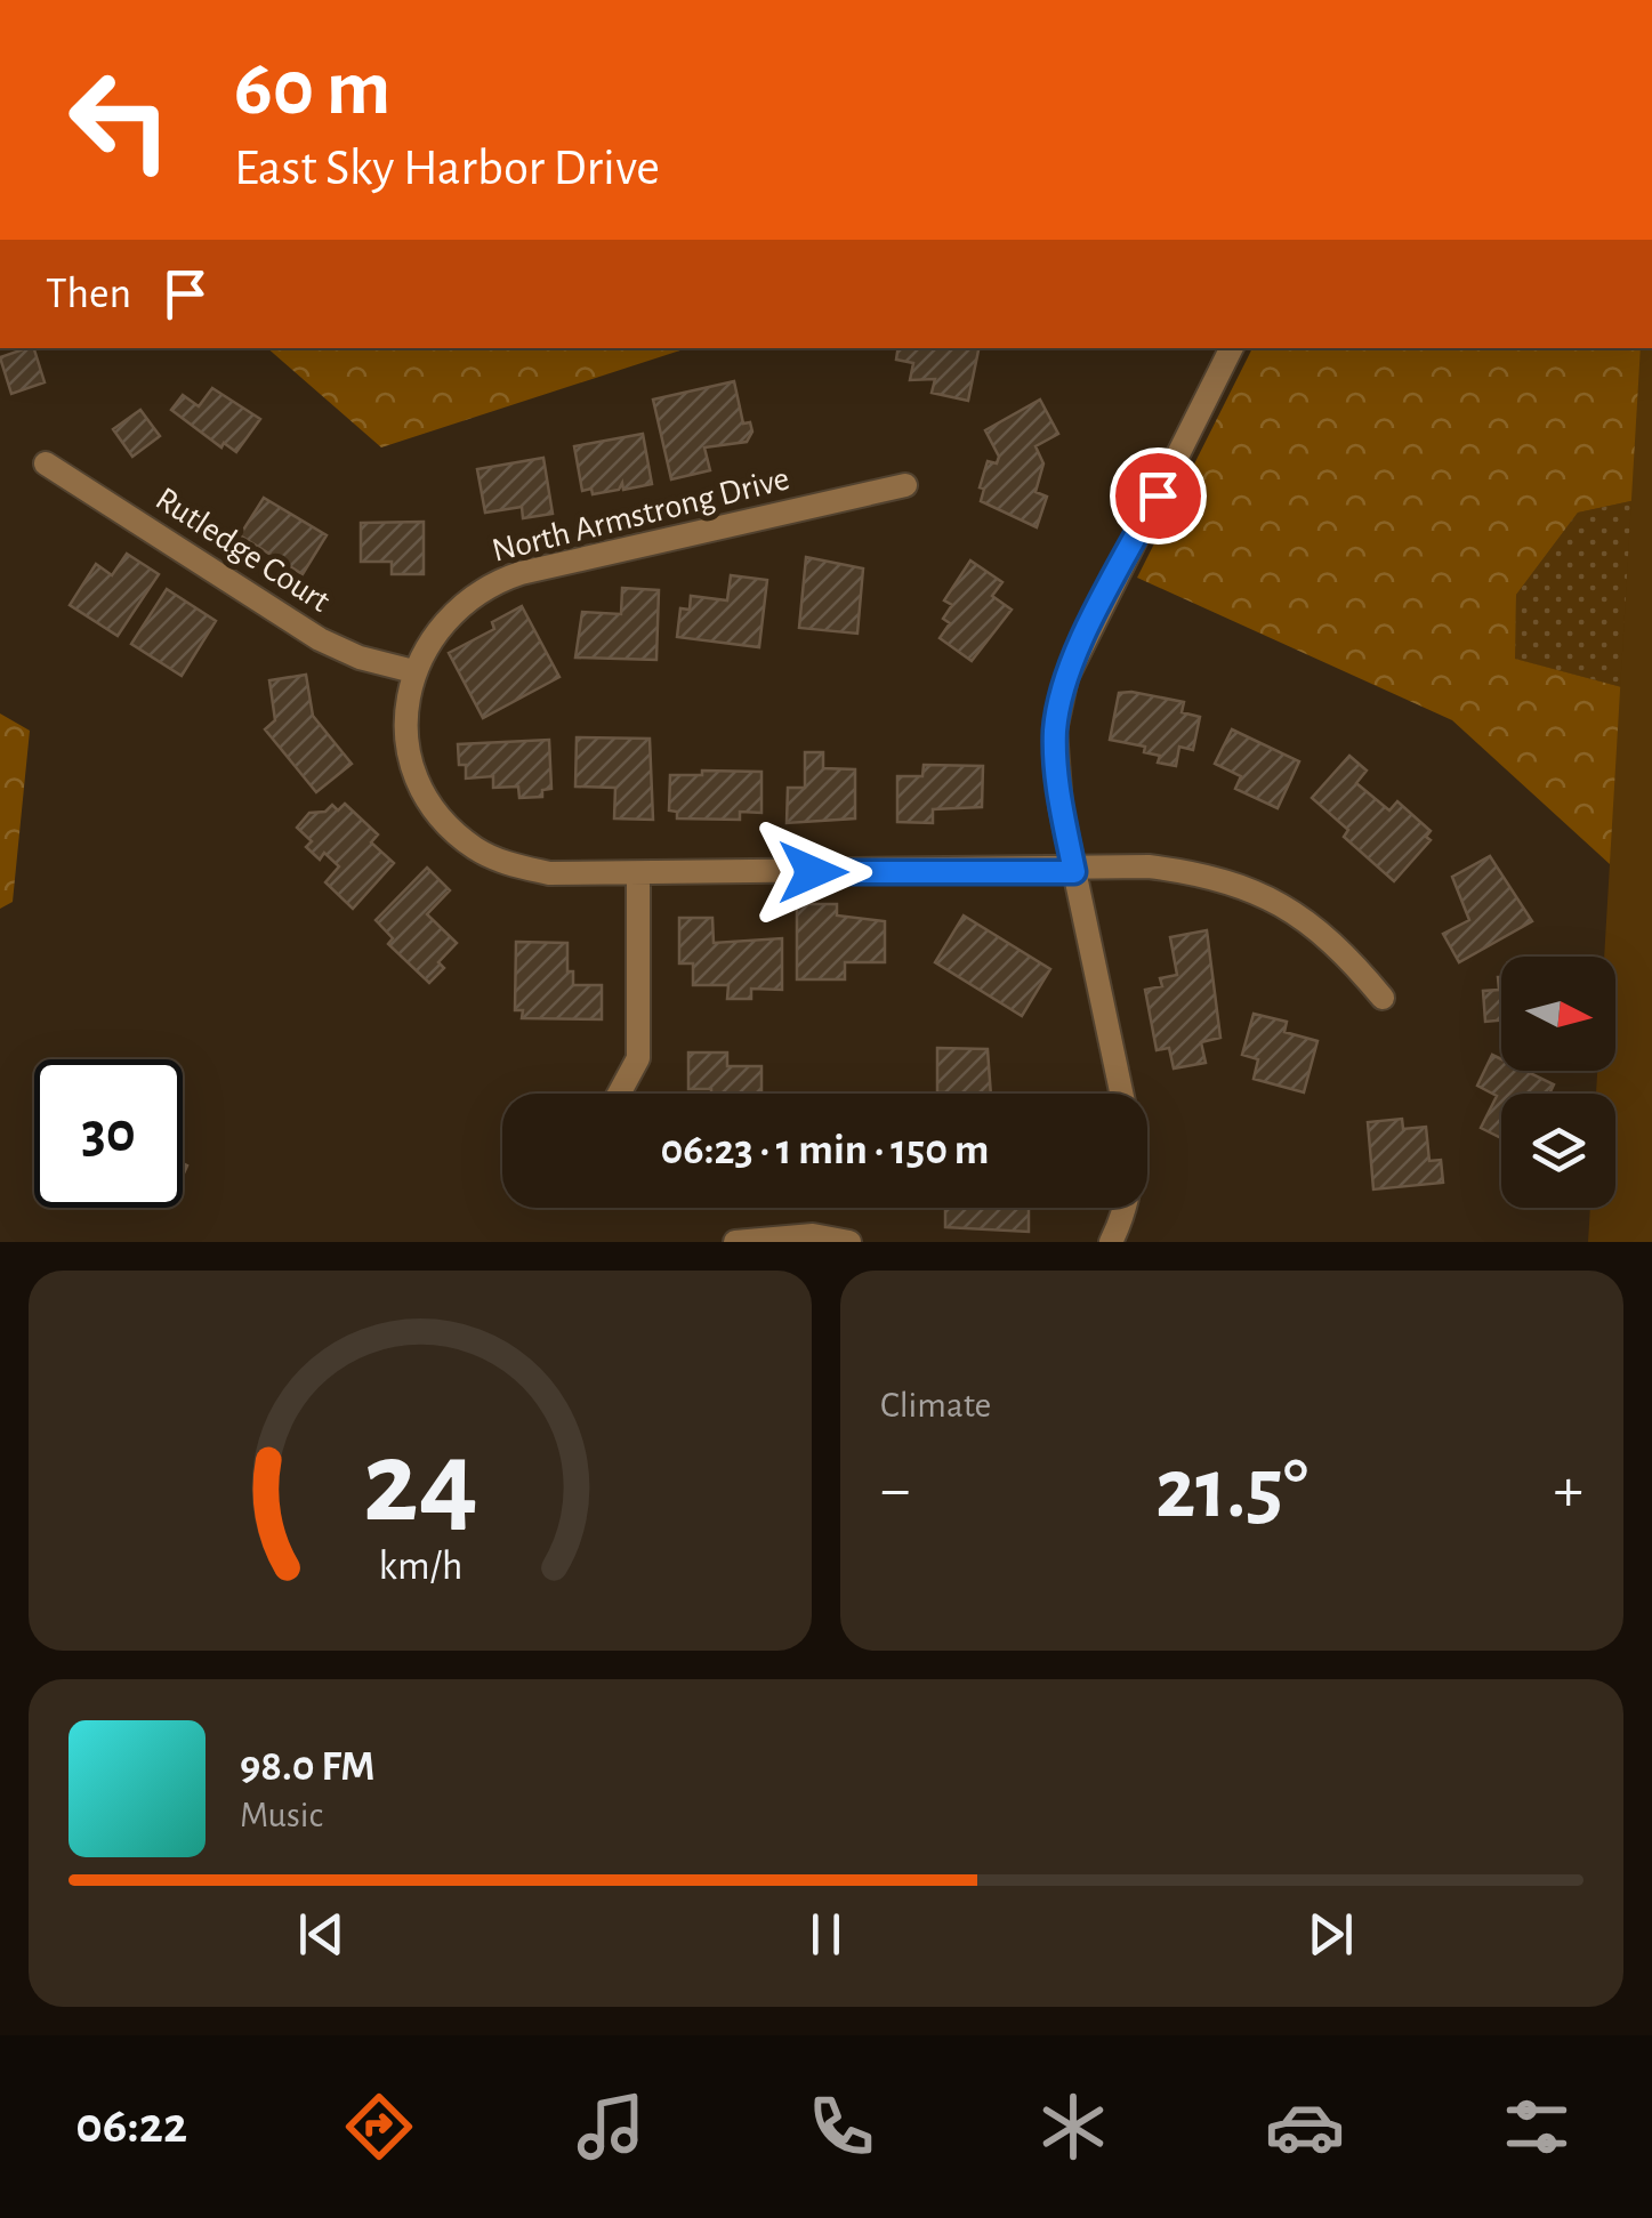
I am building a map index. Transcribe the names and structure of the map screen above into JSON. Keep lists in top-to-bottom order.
{
  "streets": {
    "street": ["North Armstrong Drive", "Rutledge Court"]
  },
  "crossings": [
    ["North Armstrong Drive", "Rutledge Court"]
  ],
  "north": "right",
  "page": {
    "turn": ["60 m", "East Sky Harbor Drive"],
    "then": "Then",
    "limit": "30",
    "trip": "06:23 · 1 min · 150 m",
    "tile": "Climate",
    "heat": ["−", "21.5°", "+"],
    "song": ["98.0 FM", "Music"],
    "tabs": "06:22",
    "gauge": ["24", "km/h"]
  }
}
